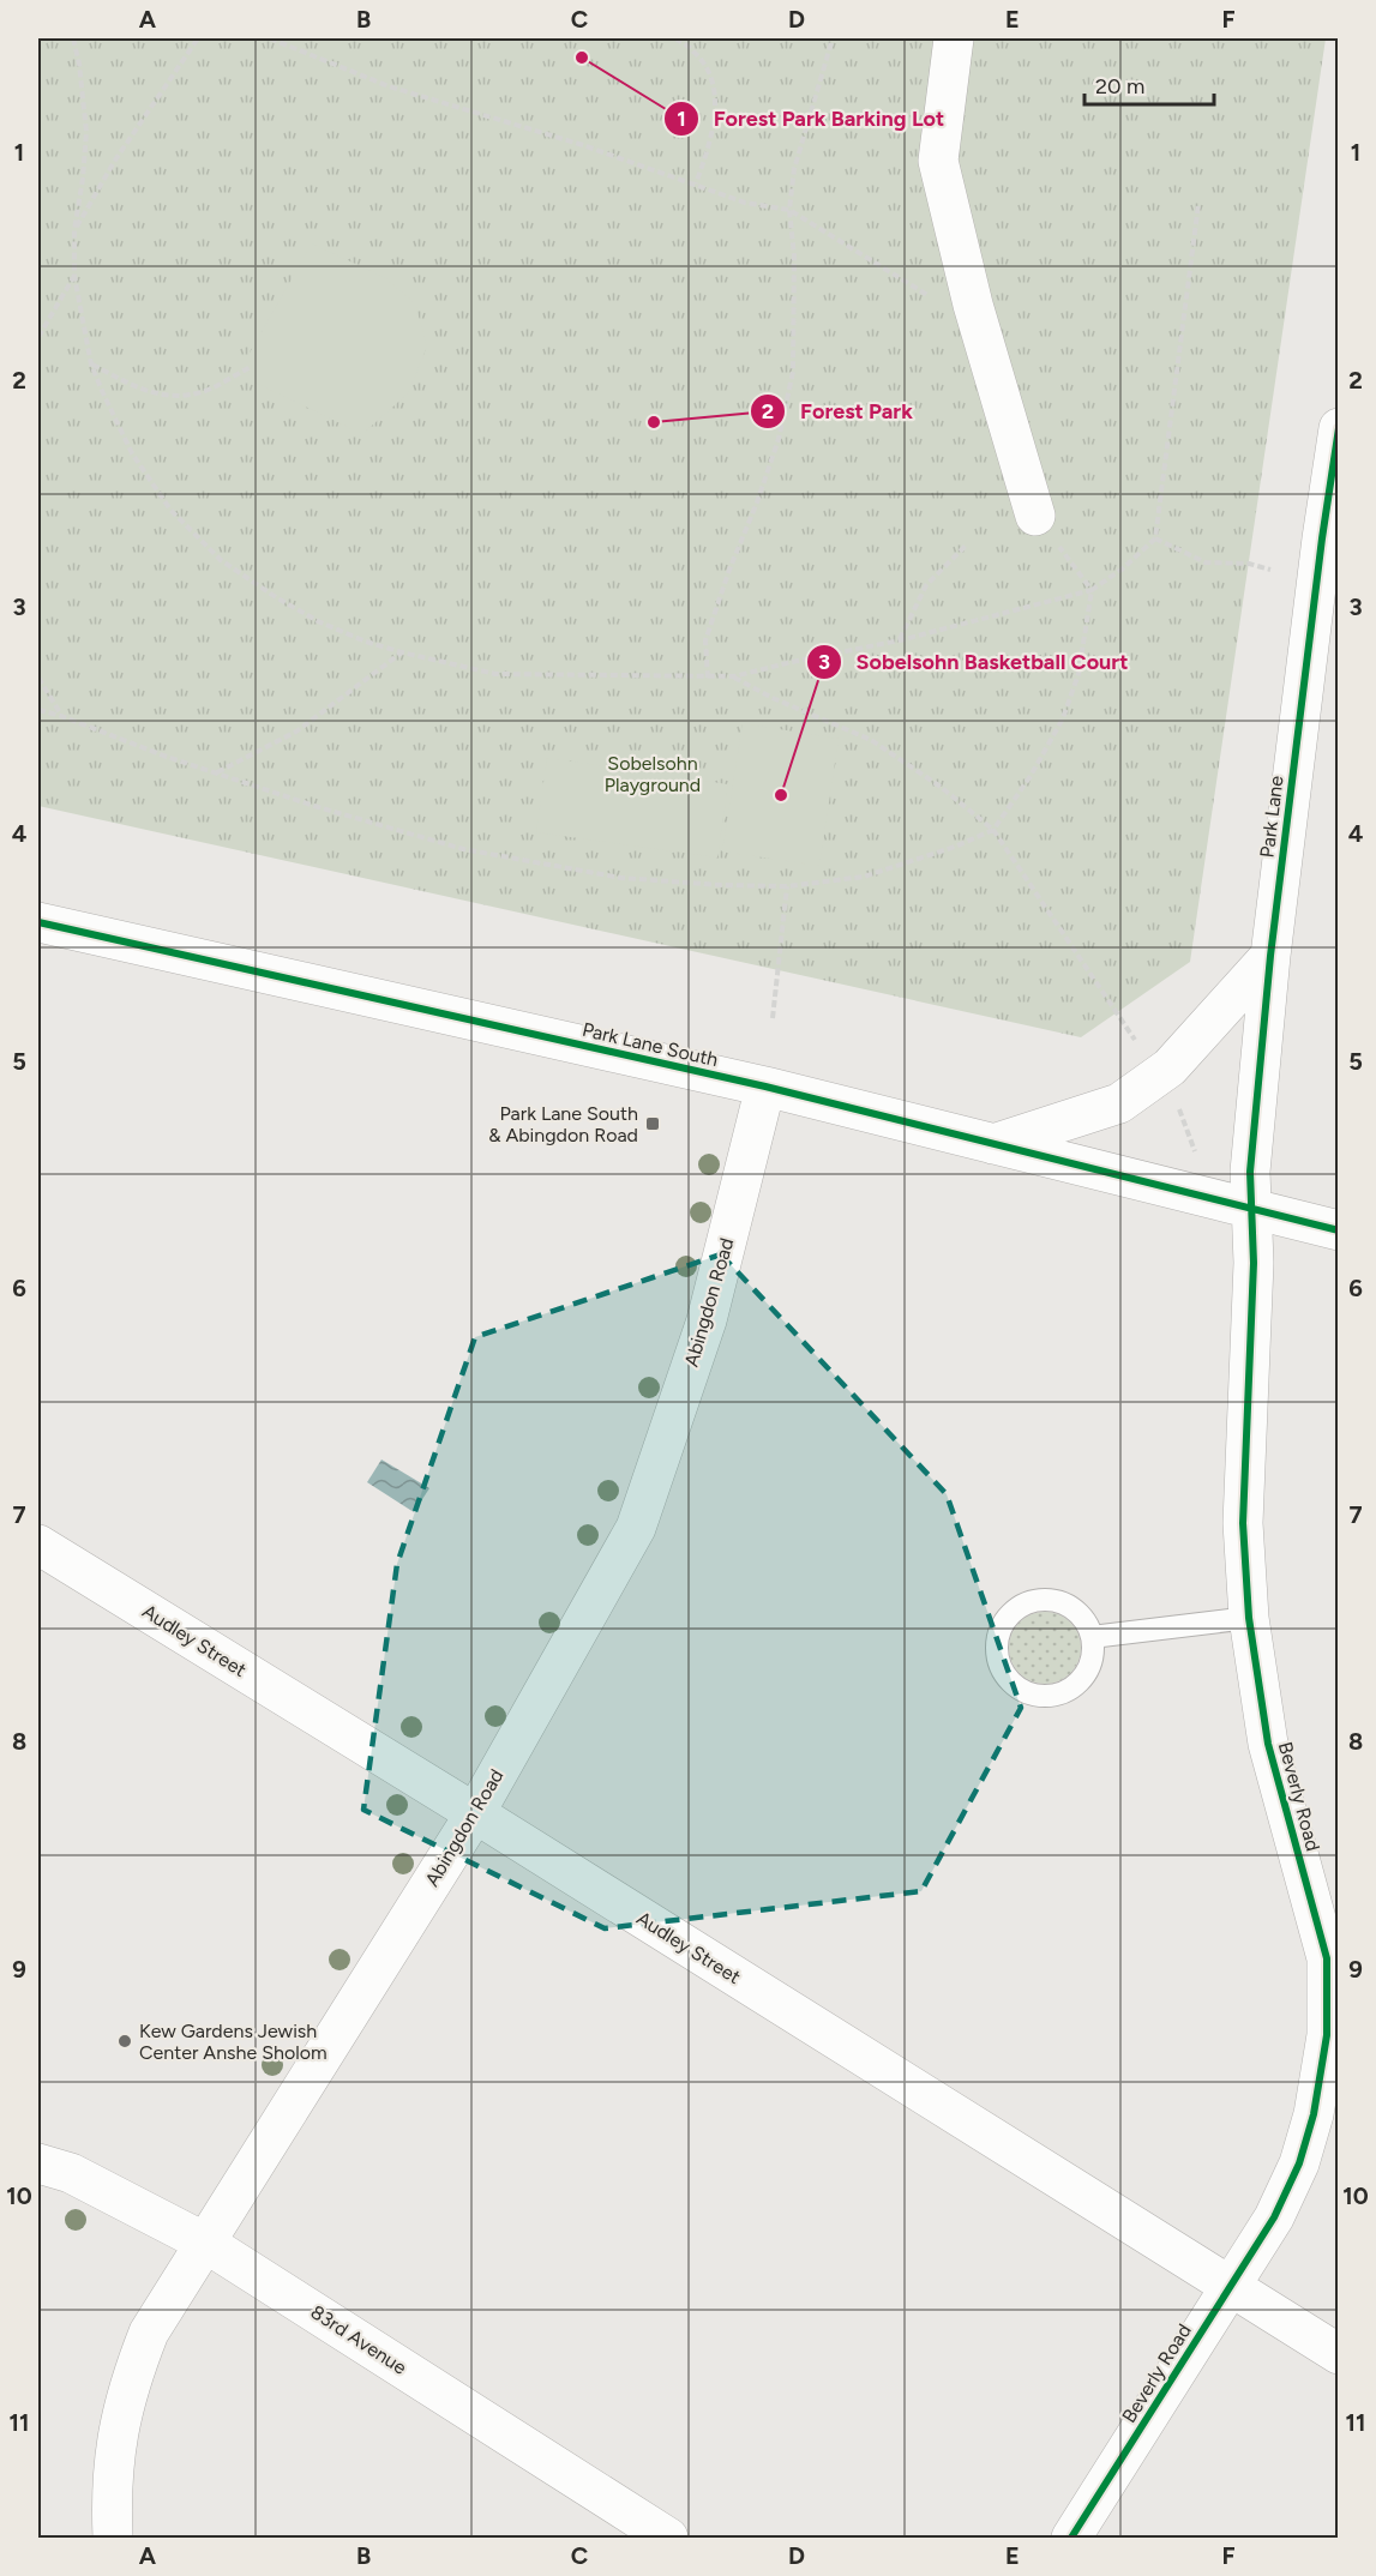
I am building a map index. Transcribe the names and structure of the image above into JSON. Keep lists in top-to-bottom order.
{
  "streets": {
    "street": [
      "Park Lane",
      "Park Lane South",
      "Abingdon Road",
      "Audley Street",
      "Beverly Road",
      "83rd Avenue"
    ]
  },
  "crossings": [
    ["Park Lane", "Park Lane South"],
    ["Park Lane", "Beverly Road"],
    ["Park Lane South", "Abingdon Road"],
    ["Park Lane South", "Beverly Road"],
    ["Abingdon Road", "Audley Street"],
    ["Abingdon Road", "83rd Avenue"],
    ["Audley Street", "Beverly Road"]
  ],
  "parks": ["Sobelsohn Playground"],
  "places": {
    "other": [
      "Forest Park Barking Lot",
      "Forest Park",
      "Sobelsohn Basketball Court",
      "Kew Gardens Jewish Center Anshe Sholom"
    ],
    "transit": ["Park Lane South & Abingdon Road"]
  },
  "scale_bar": "20 m",
  "grid": {
    "columns": [
      "A",
      "B",
      "C",
      "D",
      "E",
      "F"
    ],
    "rows": [
      "1",
      "2",
      "3",
      "4",
      "5",
      "6",
      "7",
      "8",
      "9",
      "10",
      "11"
    ]
  }
}
